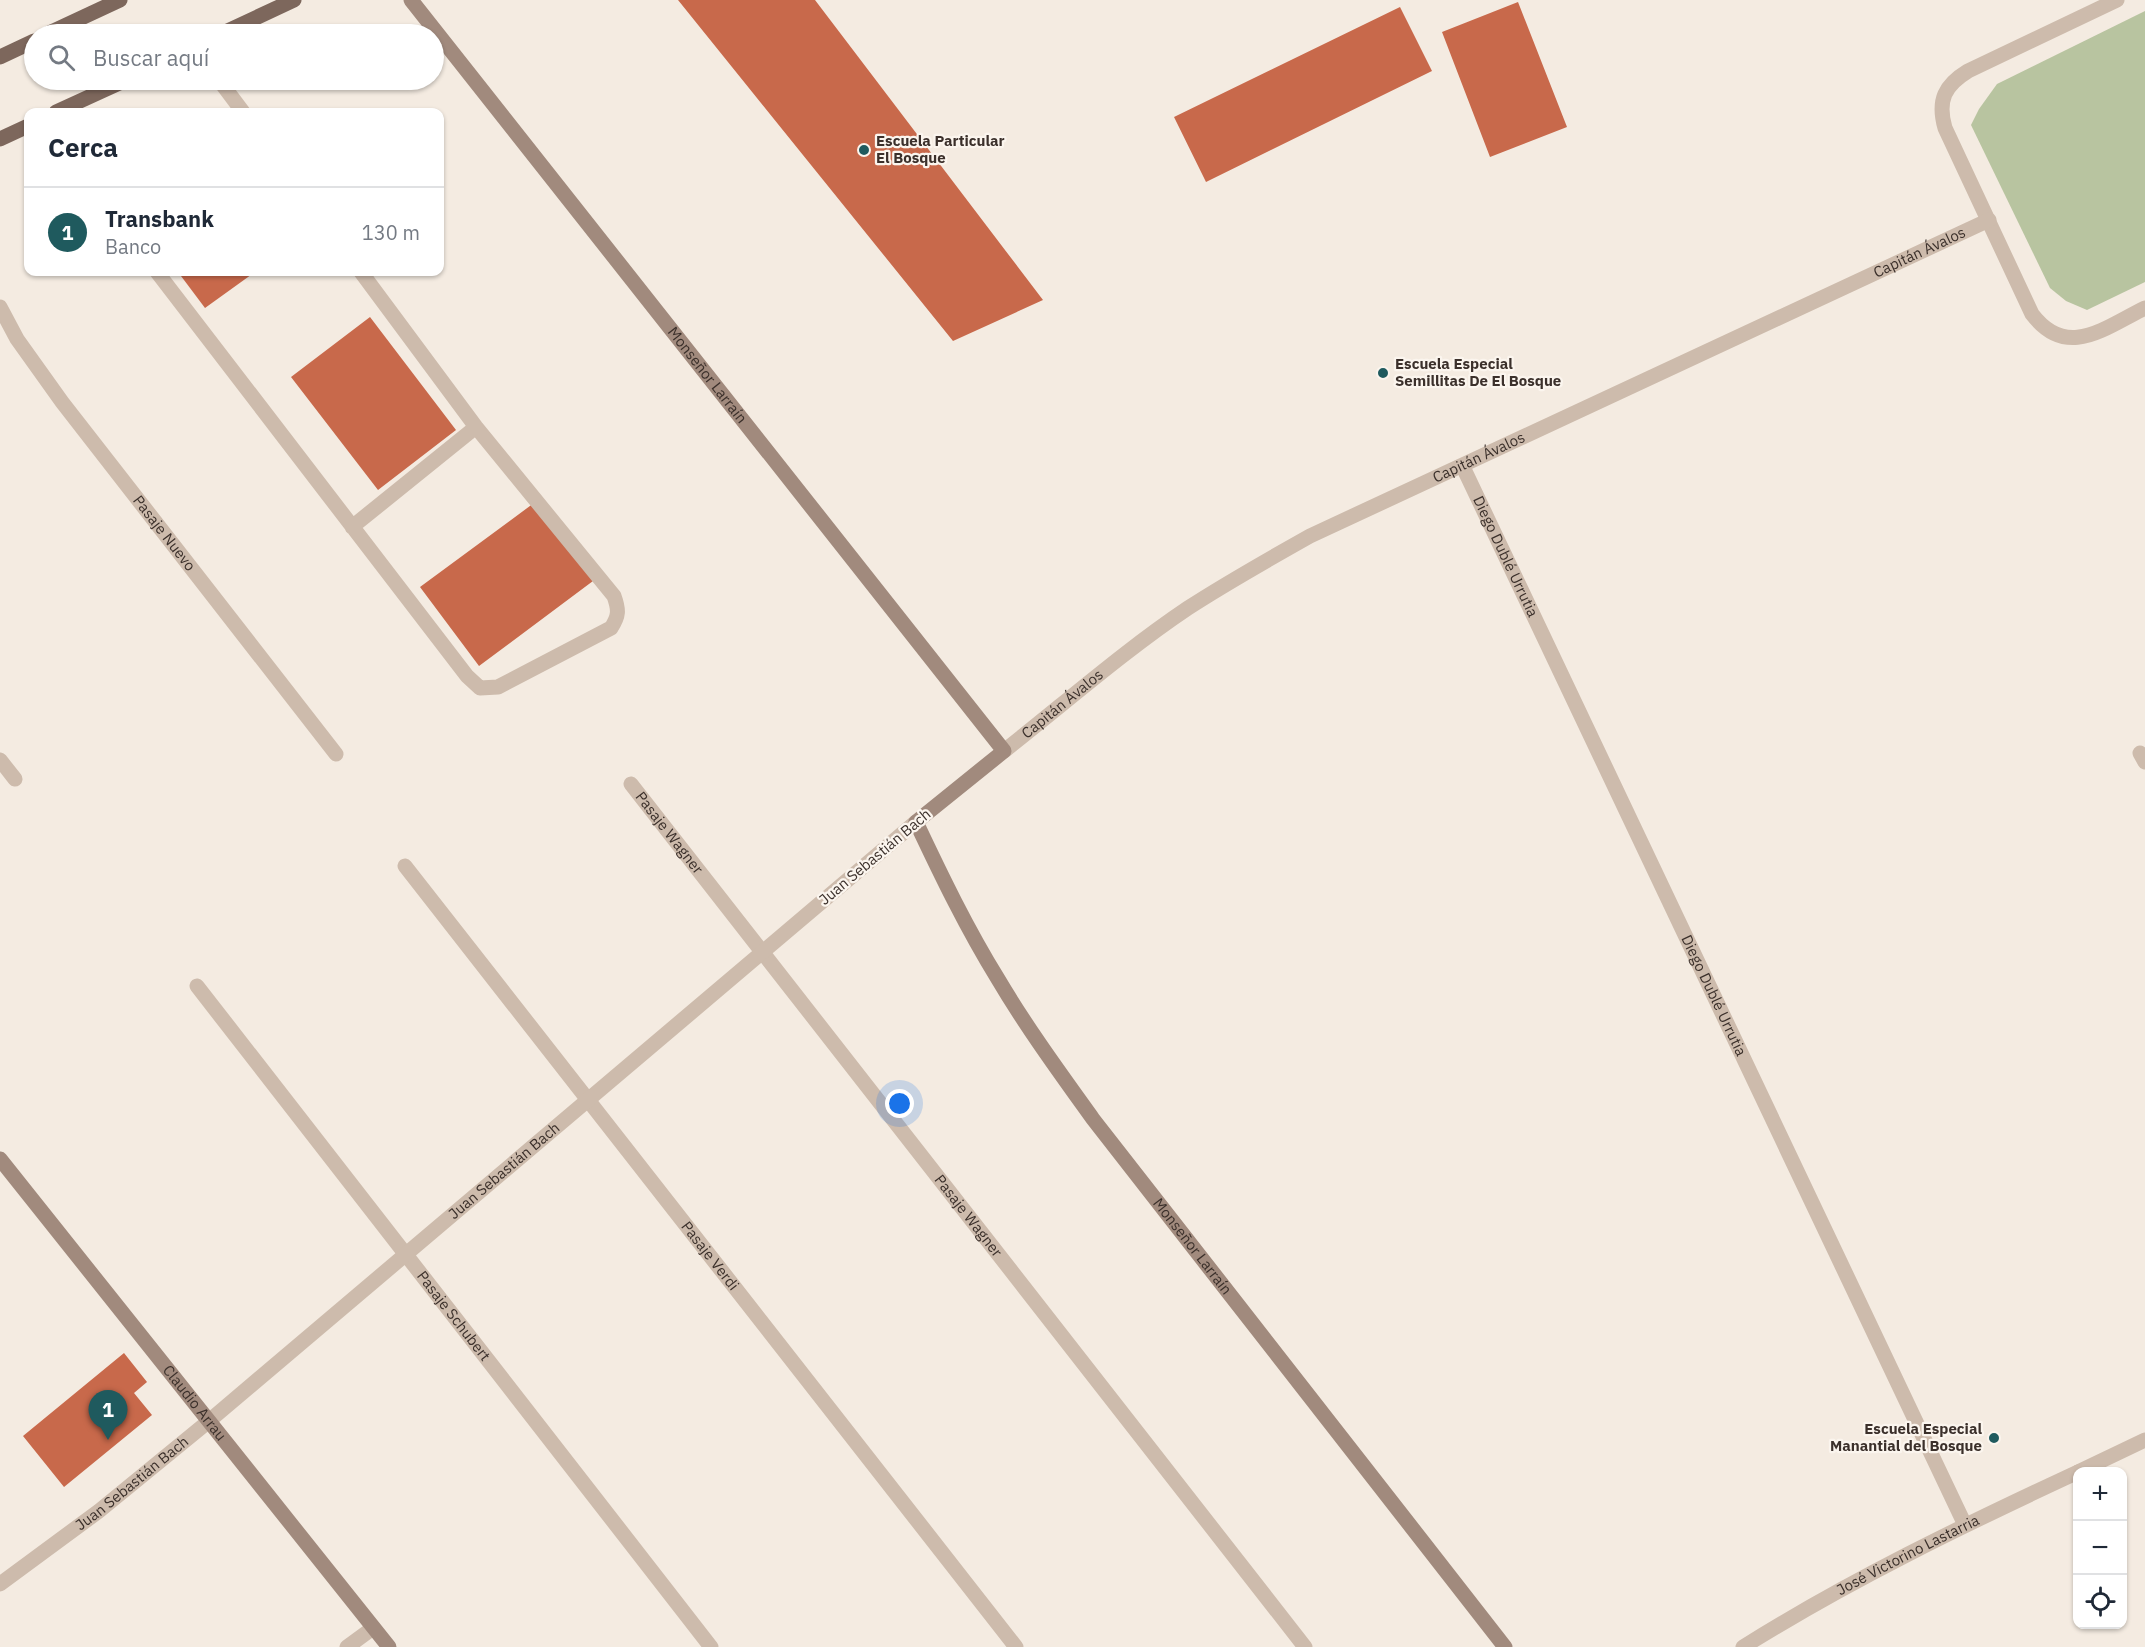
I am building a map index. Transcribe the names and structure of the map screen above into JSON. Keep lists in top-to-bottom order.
{
  "streets": {
    "street": [
      "Capitán Ávalos",
      "Monseñor Larraín",
      "Pasaje Nuevo",
      "Diego Dublé Urrutia",
      "Pasaje Wagner",
      "Juan Sebastián Bach",
      "Pasaje Verdi",
      "Pasaje Schubert",
      "Claudio Arrau",
      "José Victorino Lastarria"
    ]
  },
  "crossings": [
    ["Capitán Ávalos", "Monseñor Larraín"],
    ["Capitán Ávalos", "Diego Dublé Urrutia"],
    ["Capitán Ávalos", "Juan Sebastián Bach"],
    ["Monseñor Larraín", "Juan Sebastián Bach"],
    ["Diego Dublé Urrutia", "José Victorino Lastarria"],
    ["Pasaje Wagner", "Juan Sebastián Bach"],
    ["Juan Sebastián Bach", "Pasaje Verdi"],
    ["Juan Sebastián Bach", "Pasaje Schubert"],
    ["Juan Sebastián Bach", "Claudio Arrau"]
  ],
  "places": ["Escuela Particular El Bosque", "Escuela Especial Semillitas De El Bosque", "Escuela Especial Manantial del Bosque"],
  "page": {
    "search": "Buscar aquí",
    "heading": "Cerca",
    "list": [
      {
        "mark": "1",
        "name": "Transbank",
        "note": "Banco",
        "value": "130 m"
      }
    ],
    "pins": "1",
    "map_buttons": ["+", "−"]
  }
}
